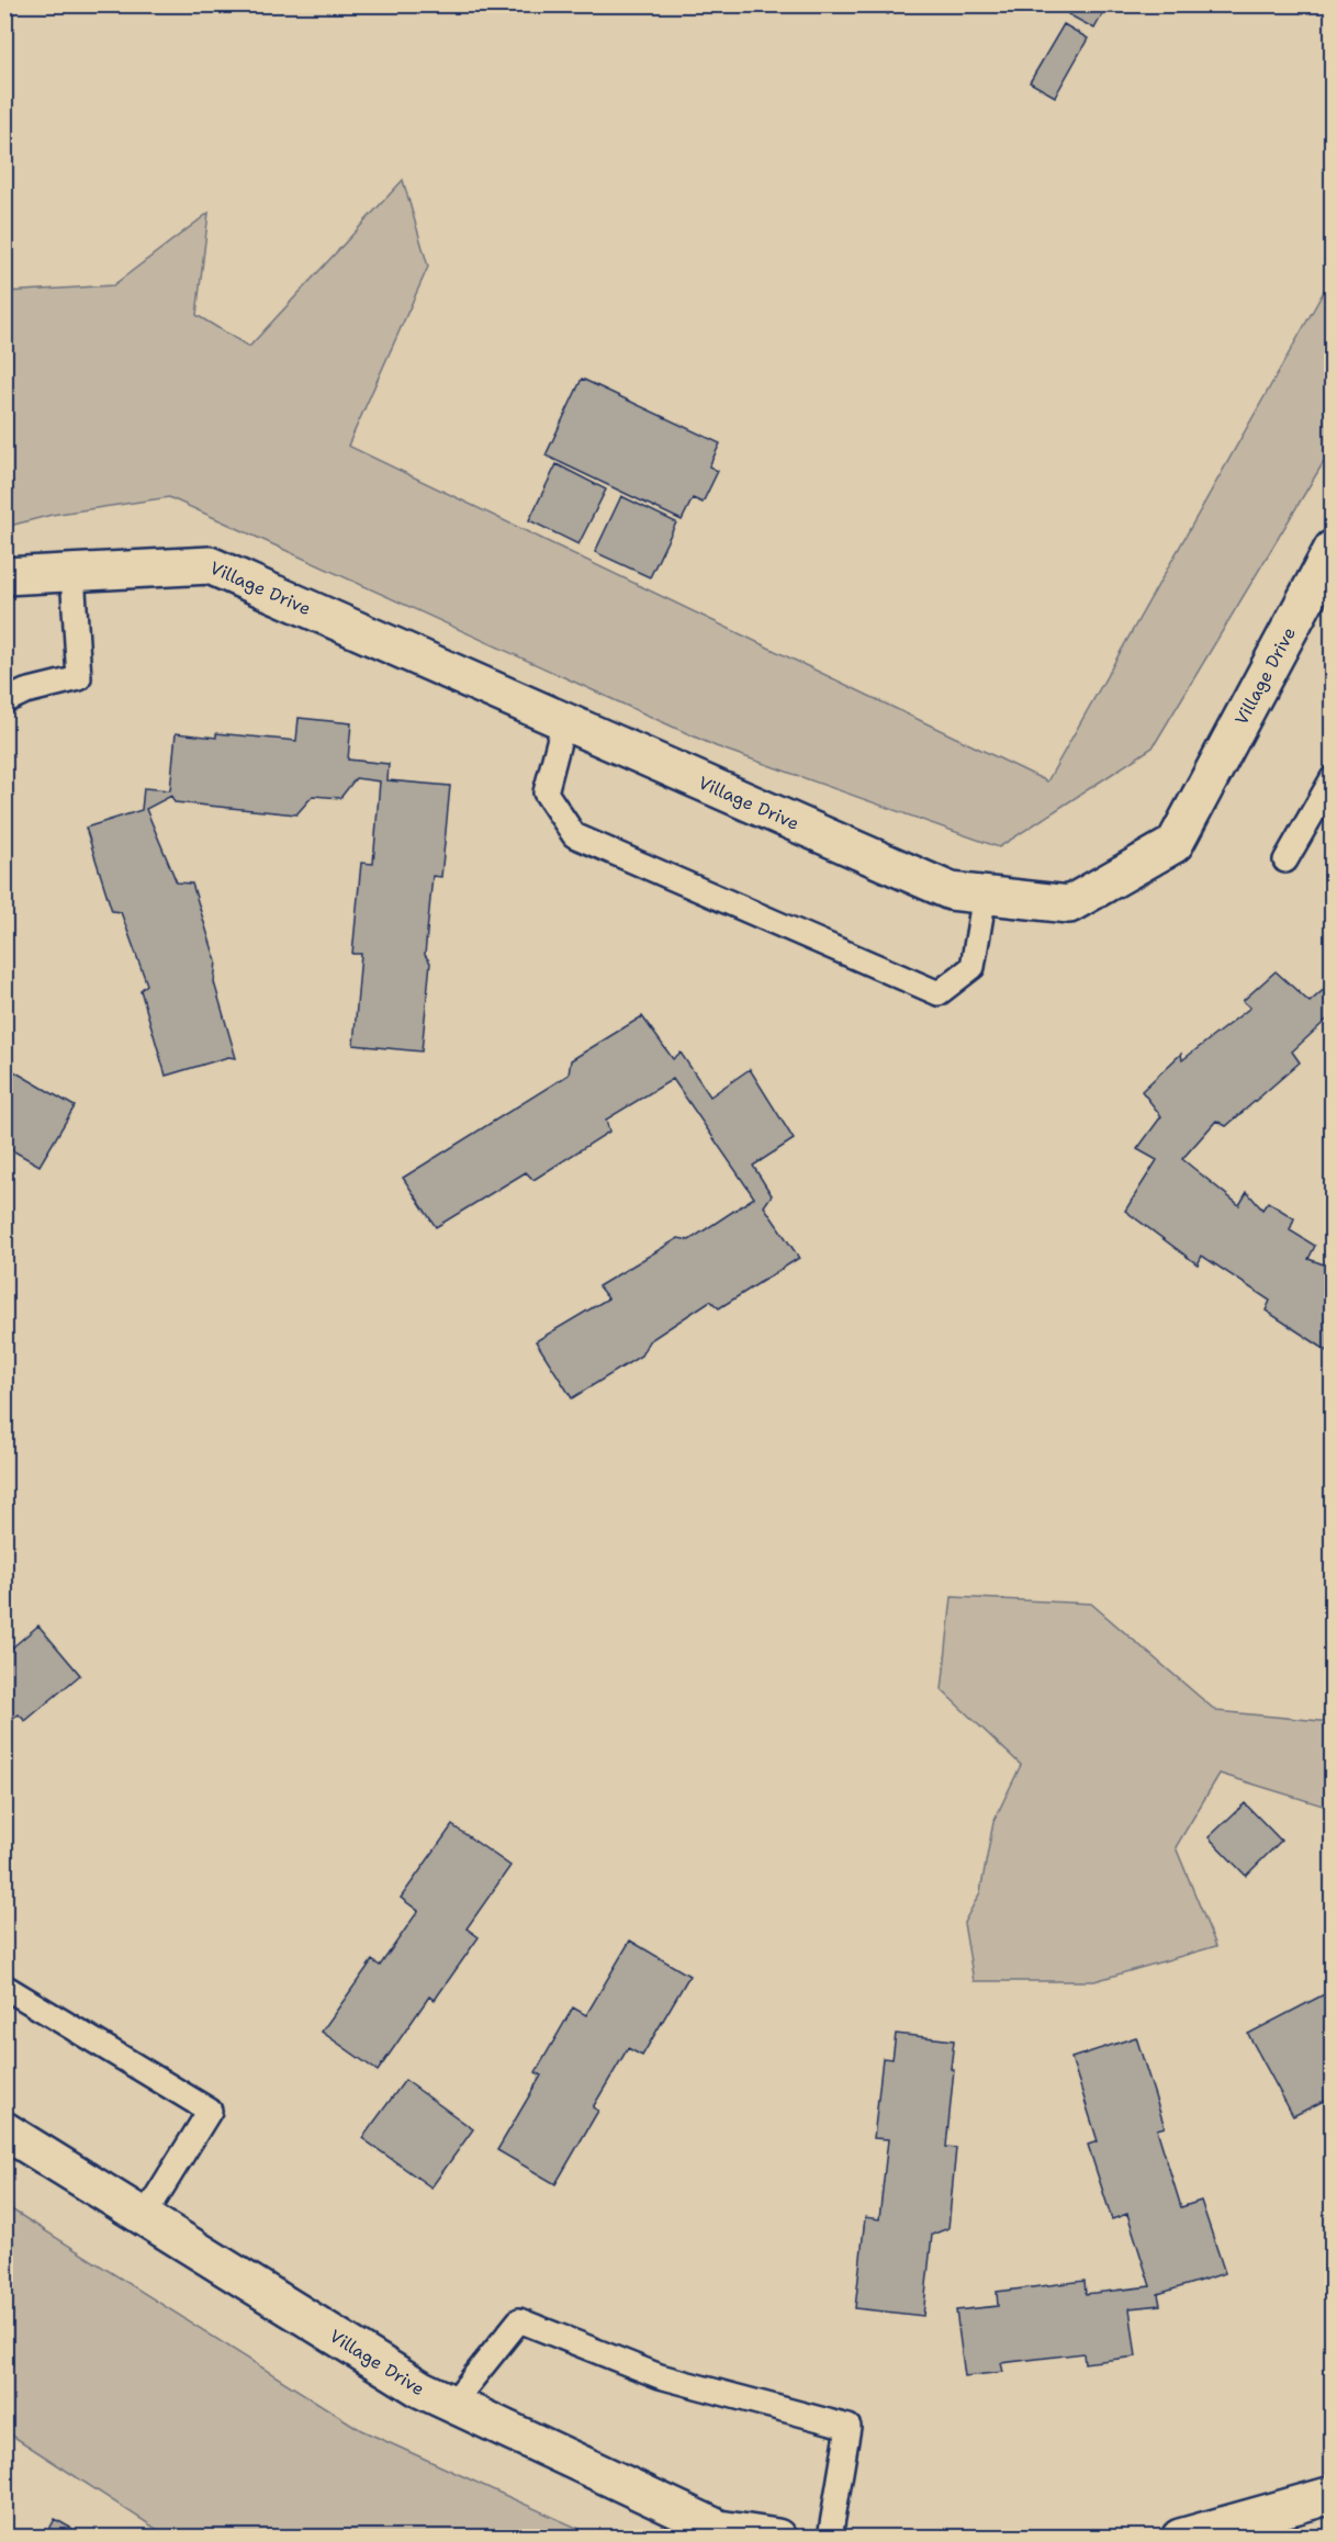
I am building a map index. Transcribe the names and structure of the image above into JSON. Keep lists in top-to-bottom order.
{
  "streets": {
    "street": ["Village Drive"]
  }
}
